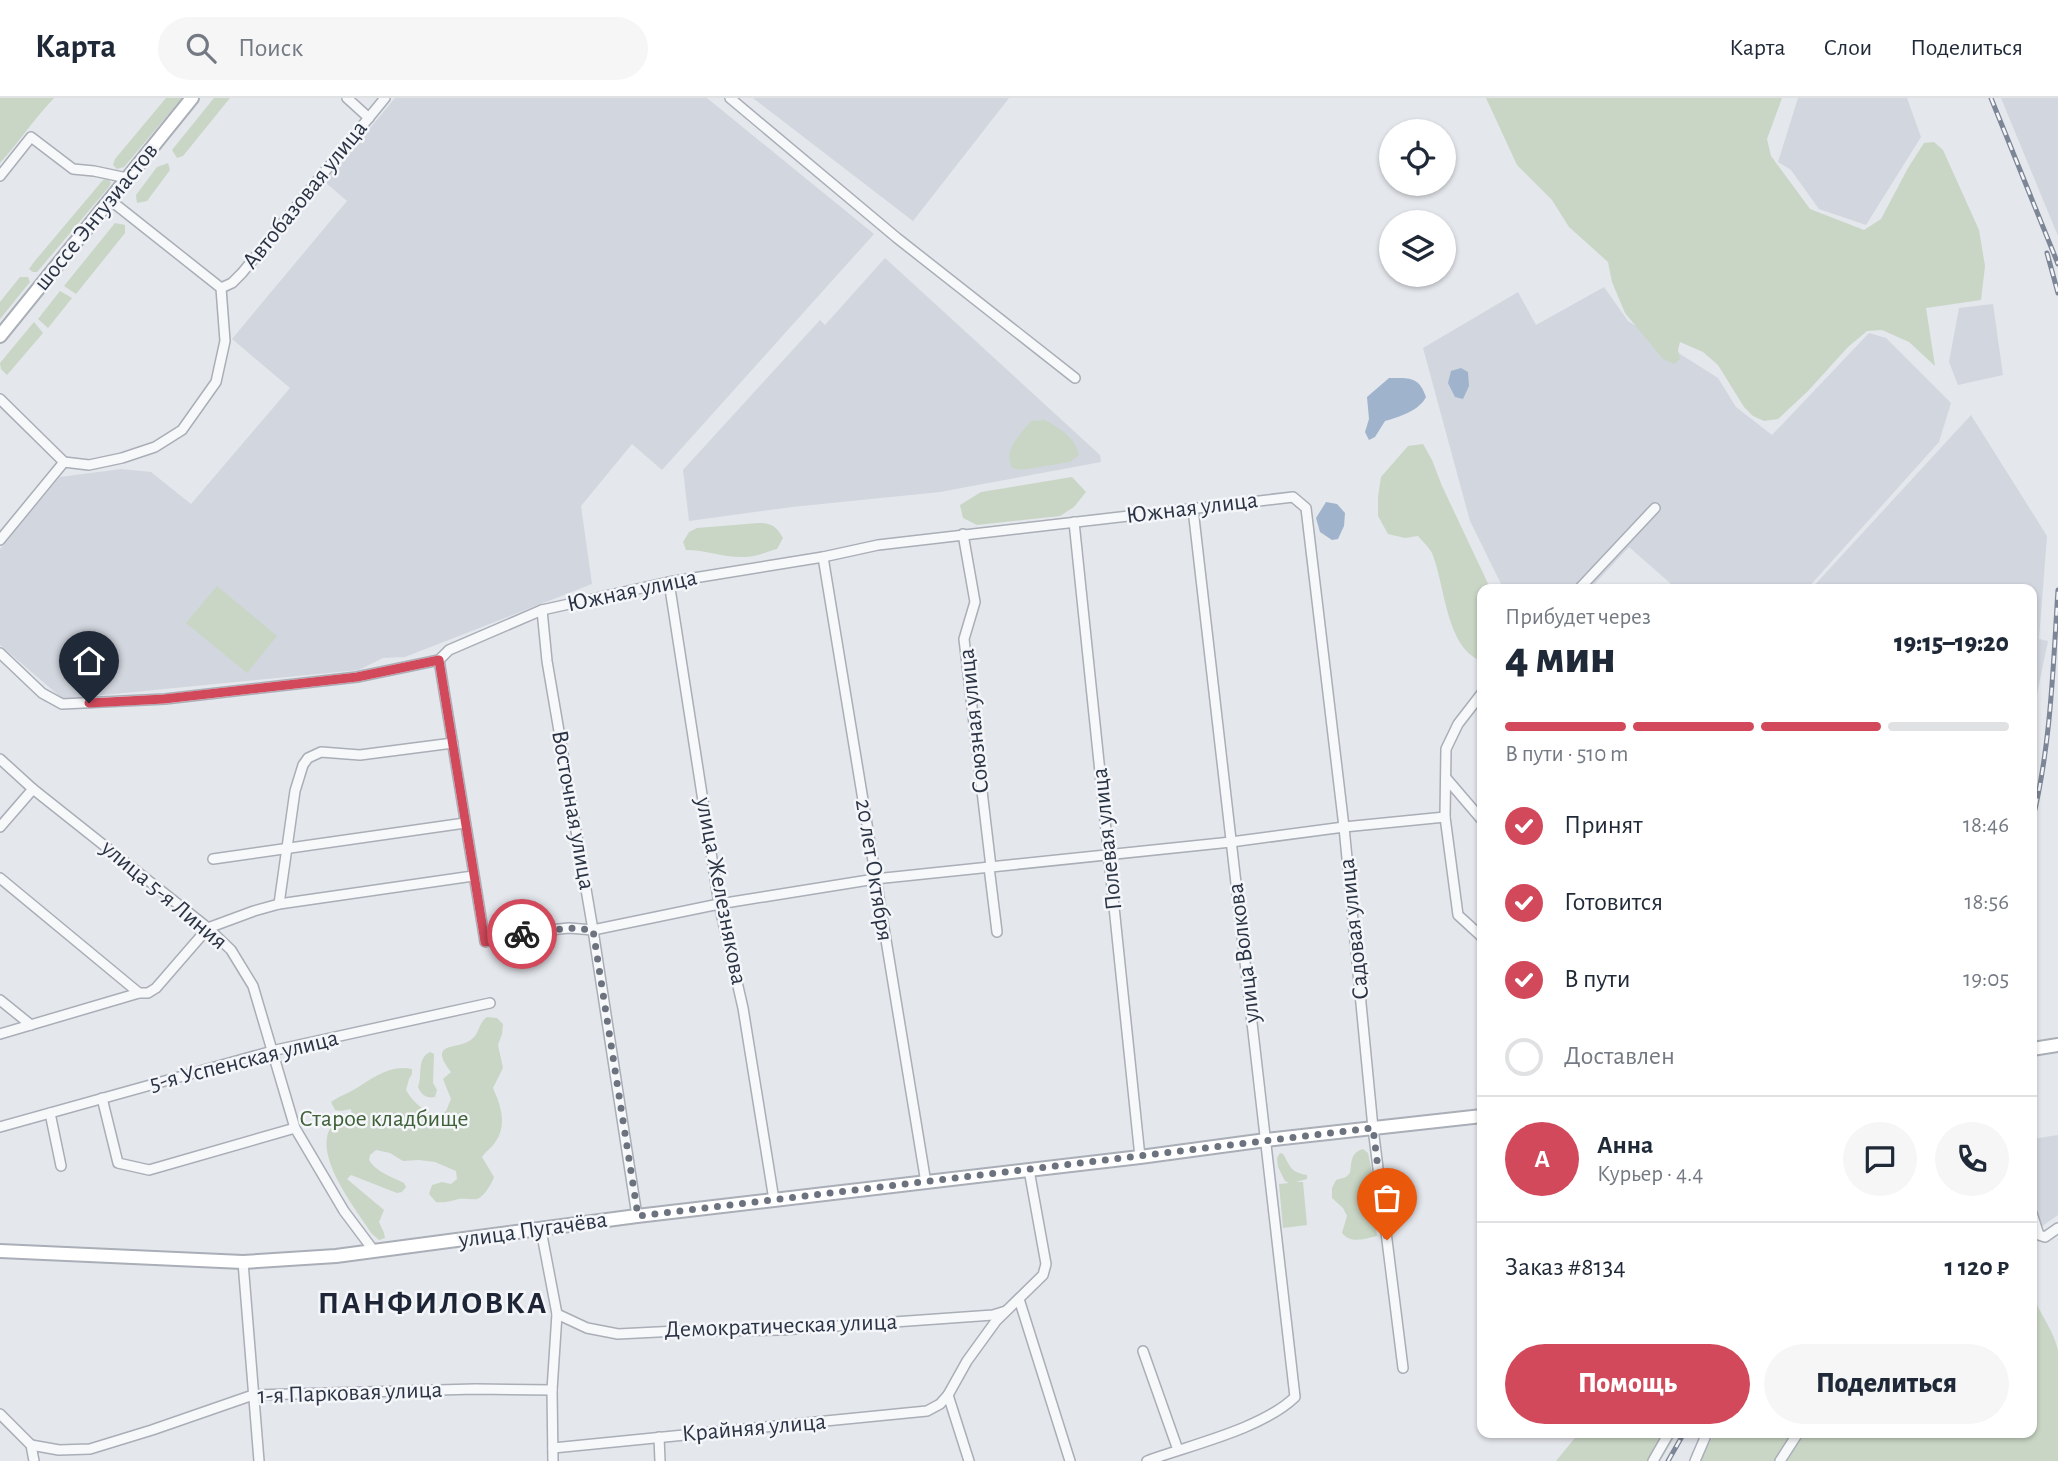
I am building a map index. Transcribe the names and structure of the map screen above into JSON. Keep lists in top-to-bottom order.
{
  "streets": {
    "street": [
      "Автобазовая улица",
      "шоссе Энтузиастов",
      "Южная улица",
      "Союзная улица",
      "Восточная улица",
      "Полевая улица",
      "20 лет Октября",
      "улица Железнякова",
      "улица 5-я Линия",
      "Садовая улица",
      "улица Волкова",
      "5-я Успенская улица",
      "улица Пугачёва",
      "Демократическая улица",
      "1-я Парковая улица",
      "Крайняя улица"
    ]
  },
  "crossings": [
    ["Автобазовая улица", "шоссе Энтузиастов"],
    ["Южная улица", "Союзная улица"],
    ["Южная улица", "Восточная улица"],
    ["Южная улица", "Полевая улица"],
    ["Южная улица", "20 лет Октября"],
    ["Южная улица", "улица Железнякова"],
    ["Южная улица", "Садовая улица"],
    ["Южная улица", "улица Волкова"],
    ["Восточная улица", "улица Пугачёва"],
    ["Полевая улица", "улица Пугачёва"],
    ["20 лет Октября", "улица Пугачёва"],
    ["улица Железнякова", "улица Пугачёва"],
    ["улица 5-я Линия", "5-я Успенская улица"],
    ["улица 5-я Линия", "улица Пугачёва"],
    ["Садовая улица", "улица Пугачёва"],
    ["улица Волкова", "улица Пугачёва"]
  ],
  "districts": ["ПАНФИЛОВКА"],
  "parks": ["Старое кладбище"],
  "page": {
    "header": "Карта",
    "search": "Поиск",
    "nav": ["Карта", "Слои", "Поделиться"],
    "heading": ["4 мин", "Прибудет через", "19:15–19:20"],
    "panel": [
      "Анна",
      "Курьер · 4.4",
      "Заказ #8134",
      "1 120 ₽"
    ],
    "bar": "В пути · 510 m",
    "list": [
      ["Принят", "18:46"],
      ["Готовится", "18:56"],
      ["В пути", "19:05"],
      "Доставлен"
    ],
    "round": "А",
    "buttons": ["Помощь", "Поделиться"]
  }
}
